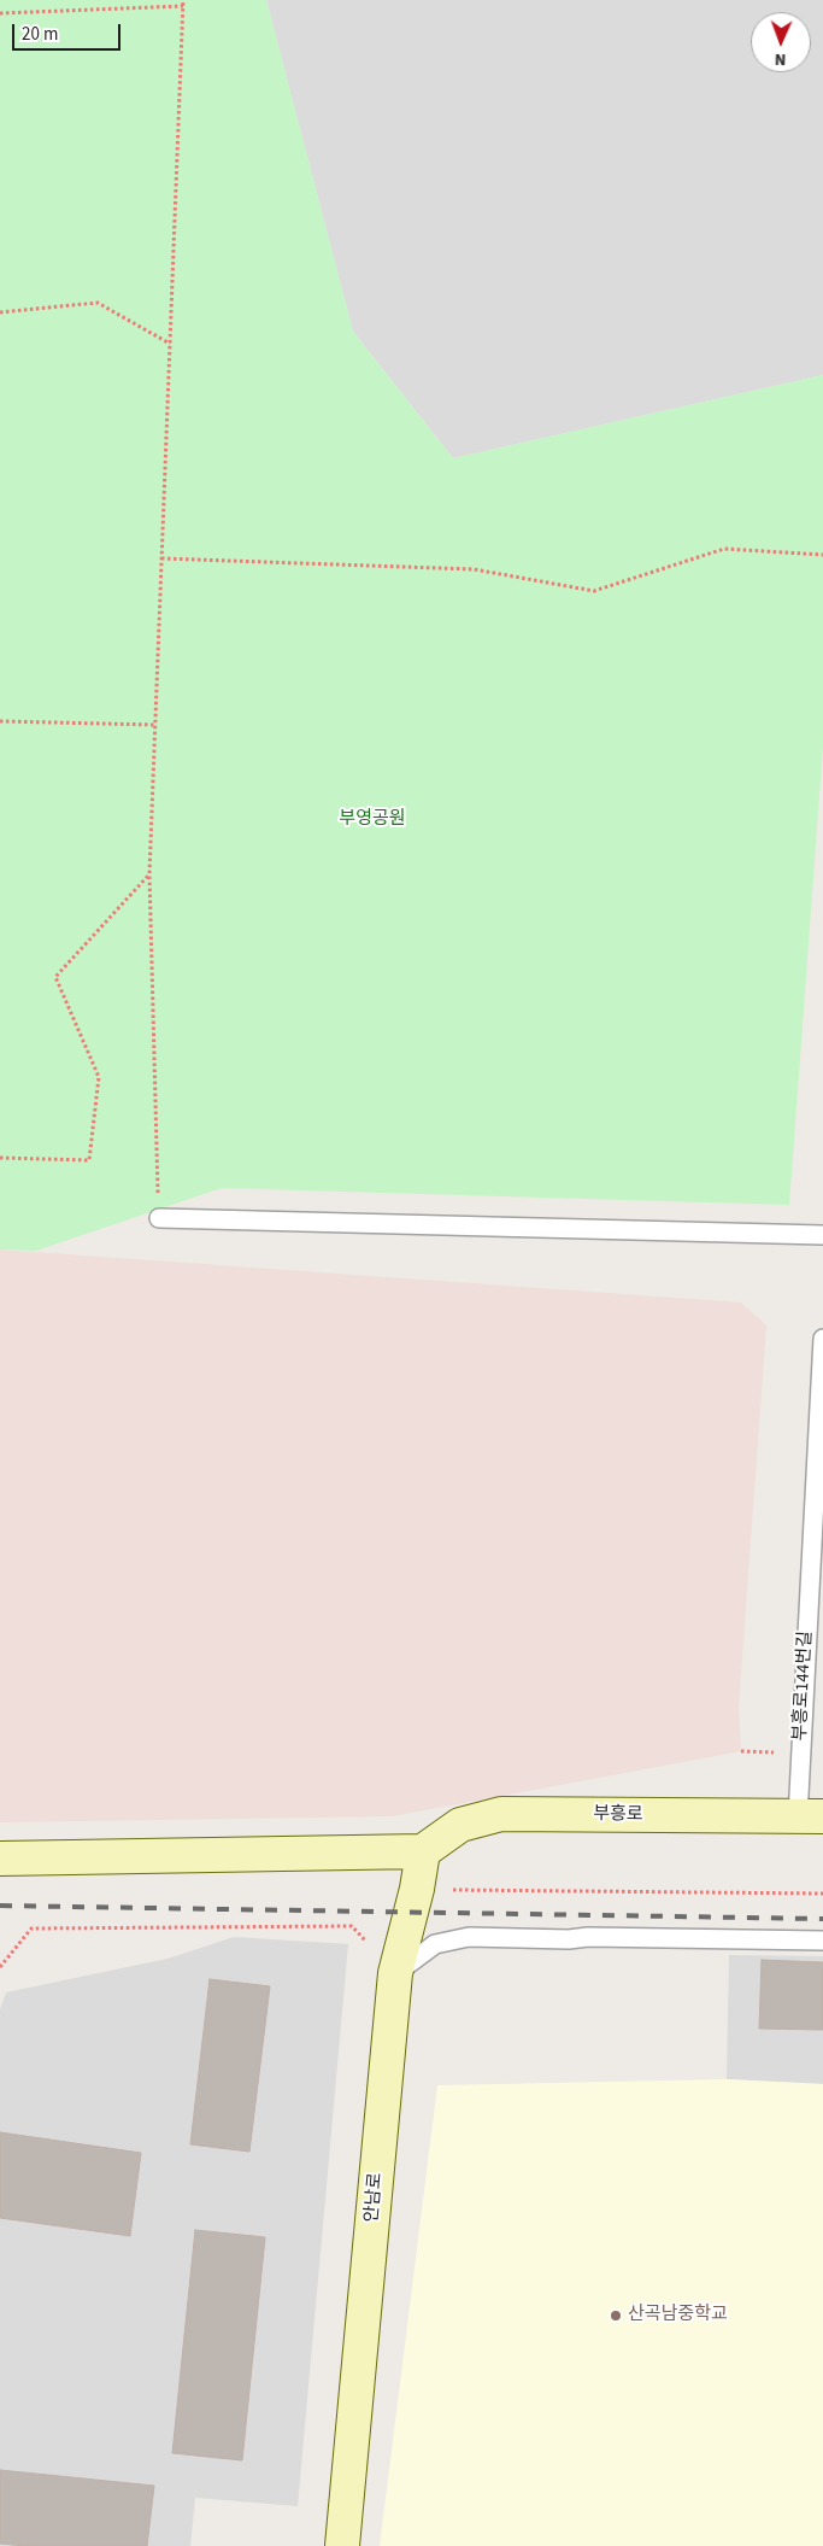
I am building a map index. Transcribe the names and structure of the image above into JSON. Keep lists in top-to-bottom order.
{
  "streets": {
    "main road": ["부흥로", "안남로"],
    "lane": ["부흥로144번길"]
  },
  "crossings": [
    ["부흥로144번길", "부흥로"],
    ["부흥로", "안남로"]
  ],
  "parks": ["부영공원"],
  "places": ["산곡남중학교"],
  "scale_bar": "20 m",
  "north": "bottom"
}
